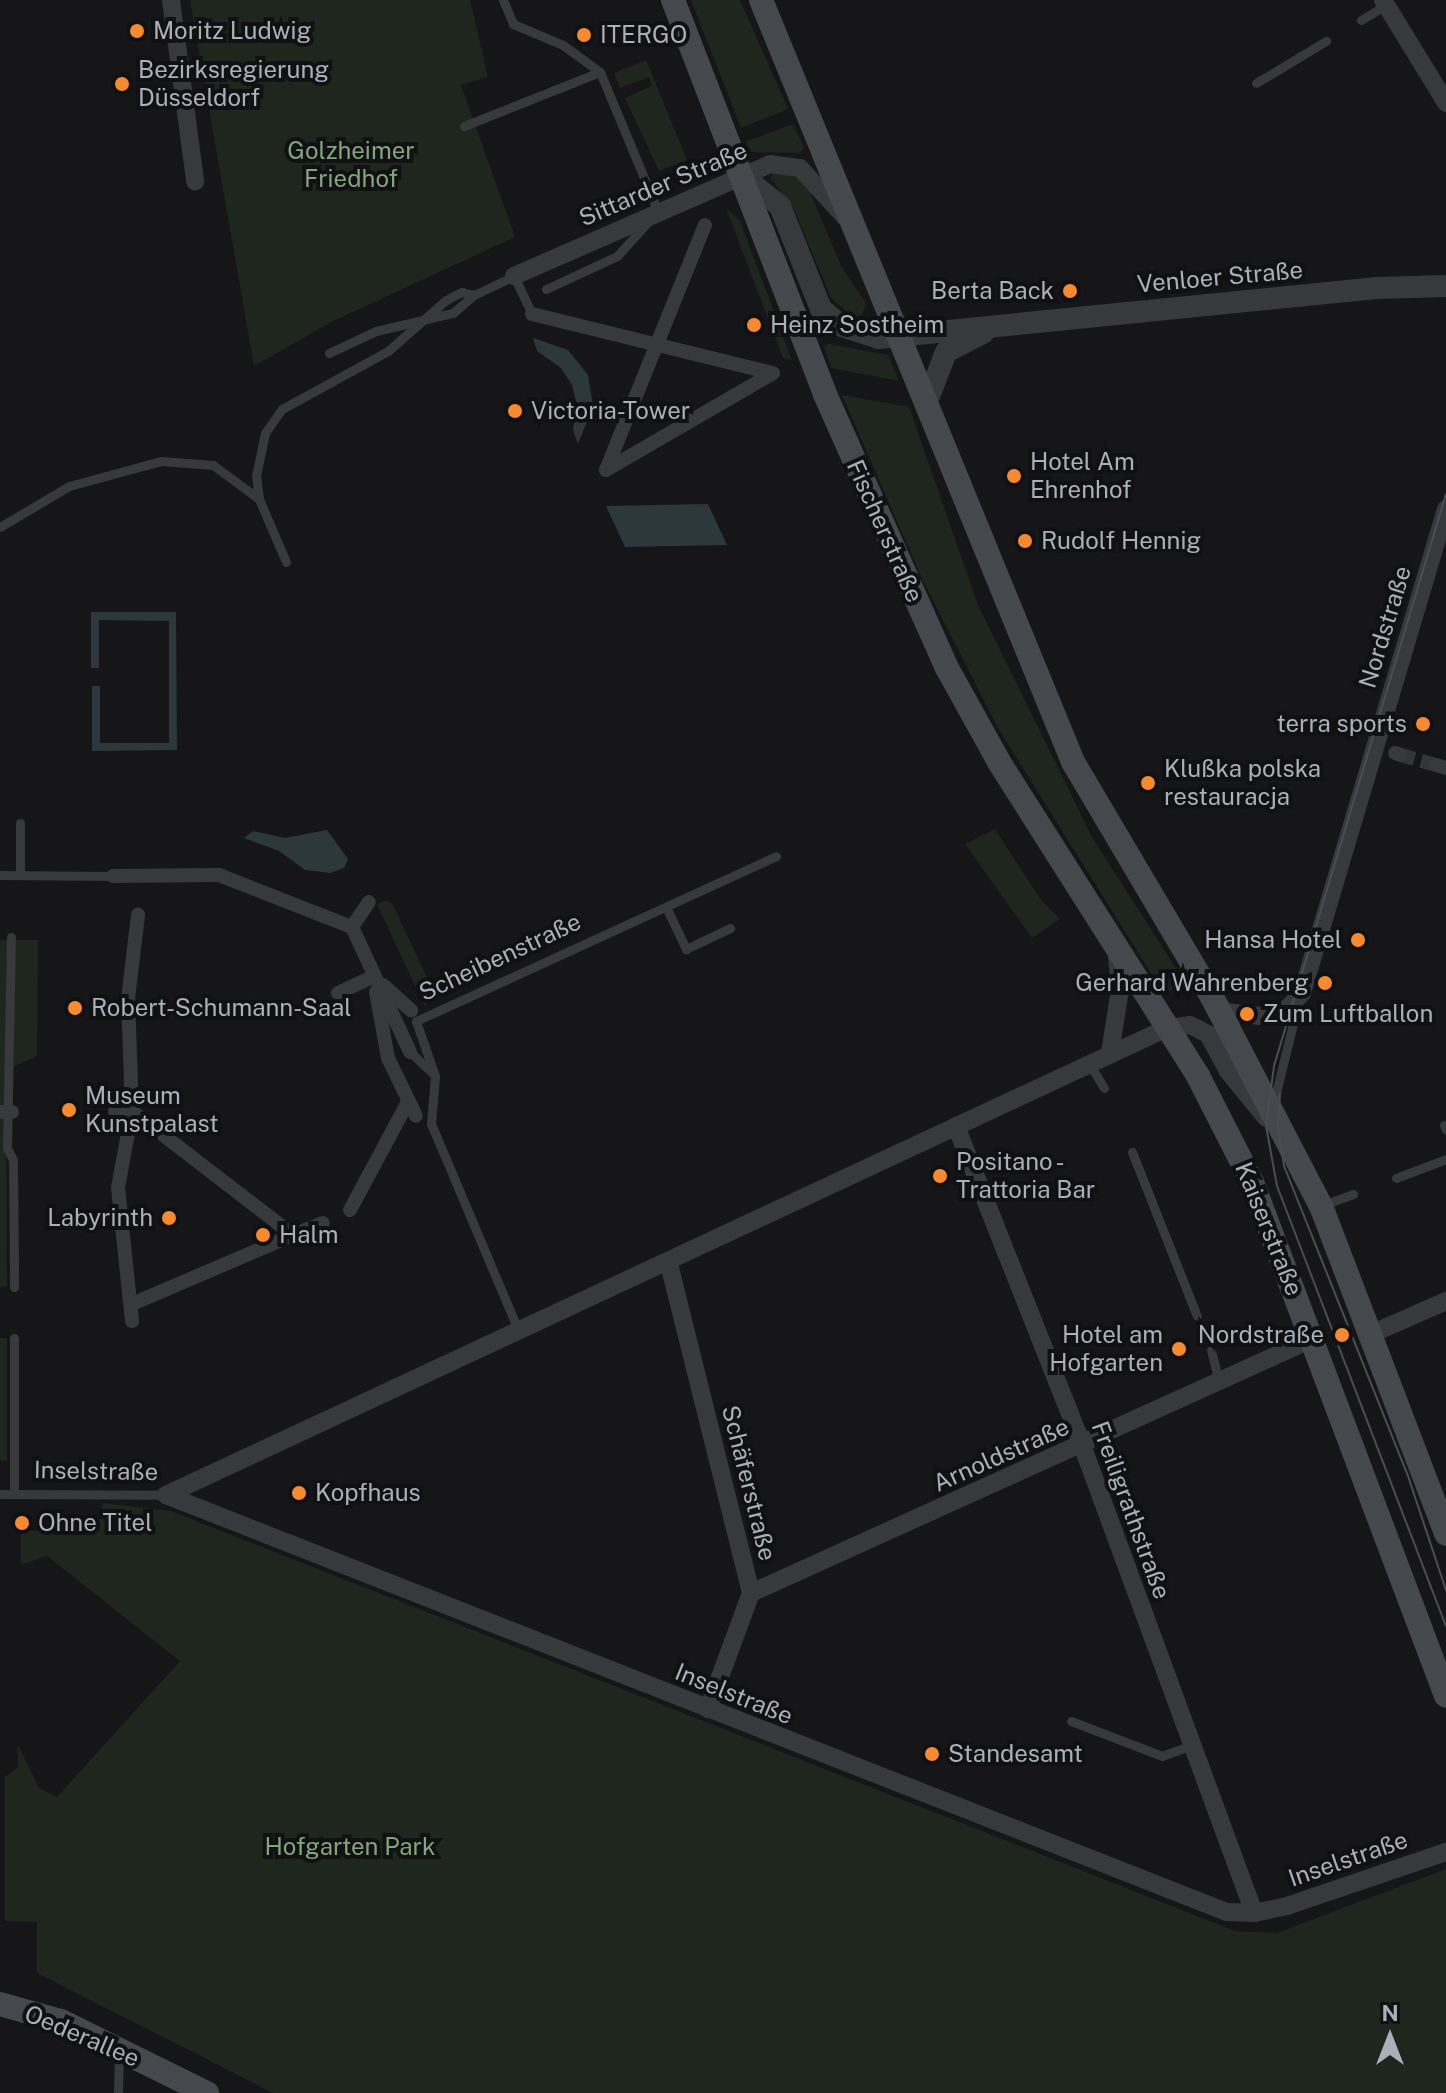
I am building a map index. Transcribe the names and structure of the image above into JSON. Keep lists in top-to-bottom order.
{
  "streets": {
    "main road": ["Fischerstraße", "Kaiserstraße", "Oederallee"],
    "street": [
      "Sittarder Straße",
      "Venloer Straße",
      "Nordstraße",
      "Arnoldstraße",
      "Inselstraße",
      "Schäferstraße",
      "Freiligrathstraße"
    ],
    "lane": ["Scheibenstraße"]
  },
  "crossings": [
    ["Sittarder Straße", "Venloer Straße"],
    ["Sittarder Straße", "Fischerstraße"],
    ["Venloer Straße", "Fischerstraße"],
    ["Fischerstraße", "Kaiserstraße"],
    ["Kaiserstraße", "Arnoldstraße"],
    ["Arnoldstraße", "Schäferstraße"],
    ["Arnoldstraße", "Freiligrathstraße"],
    ["Inselstraße", "Schäferstraße"],
    ["Inselstraße", "Freiligrathstraße"]
  ],
  "parks": ["Golzheimer Friedhof", "Hofgarten Park"],
  "places": [
    "Moritz Ludwig",
    "ITERGO",
    "Bezirksregierung Düsseldorf",
    "Berta Back",
    "Heinz Sostheim",
    "Victoria-Tower",
    "Hotel Am Ehrenhof",
    "Rudolf Hennig",
    "terra sports",
    "Klußka polska restauracja",
    "Hansa Hotel",
    "Gerhard Wahrenberg",
    "Robert-Schumann-Saal",
    "Zum Luftballon",
    "Museum Kunstpalast",
    "Positano - Trattoria Bar",
    "Labyrinth",
    "Halm",
    "Nordstraße",
    "Hotel am Hofgarten",
    "Kopfhaus",
    "Ohne Titel",
    "Standesamt"
  ],
  "north": "top"
}
